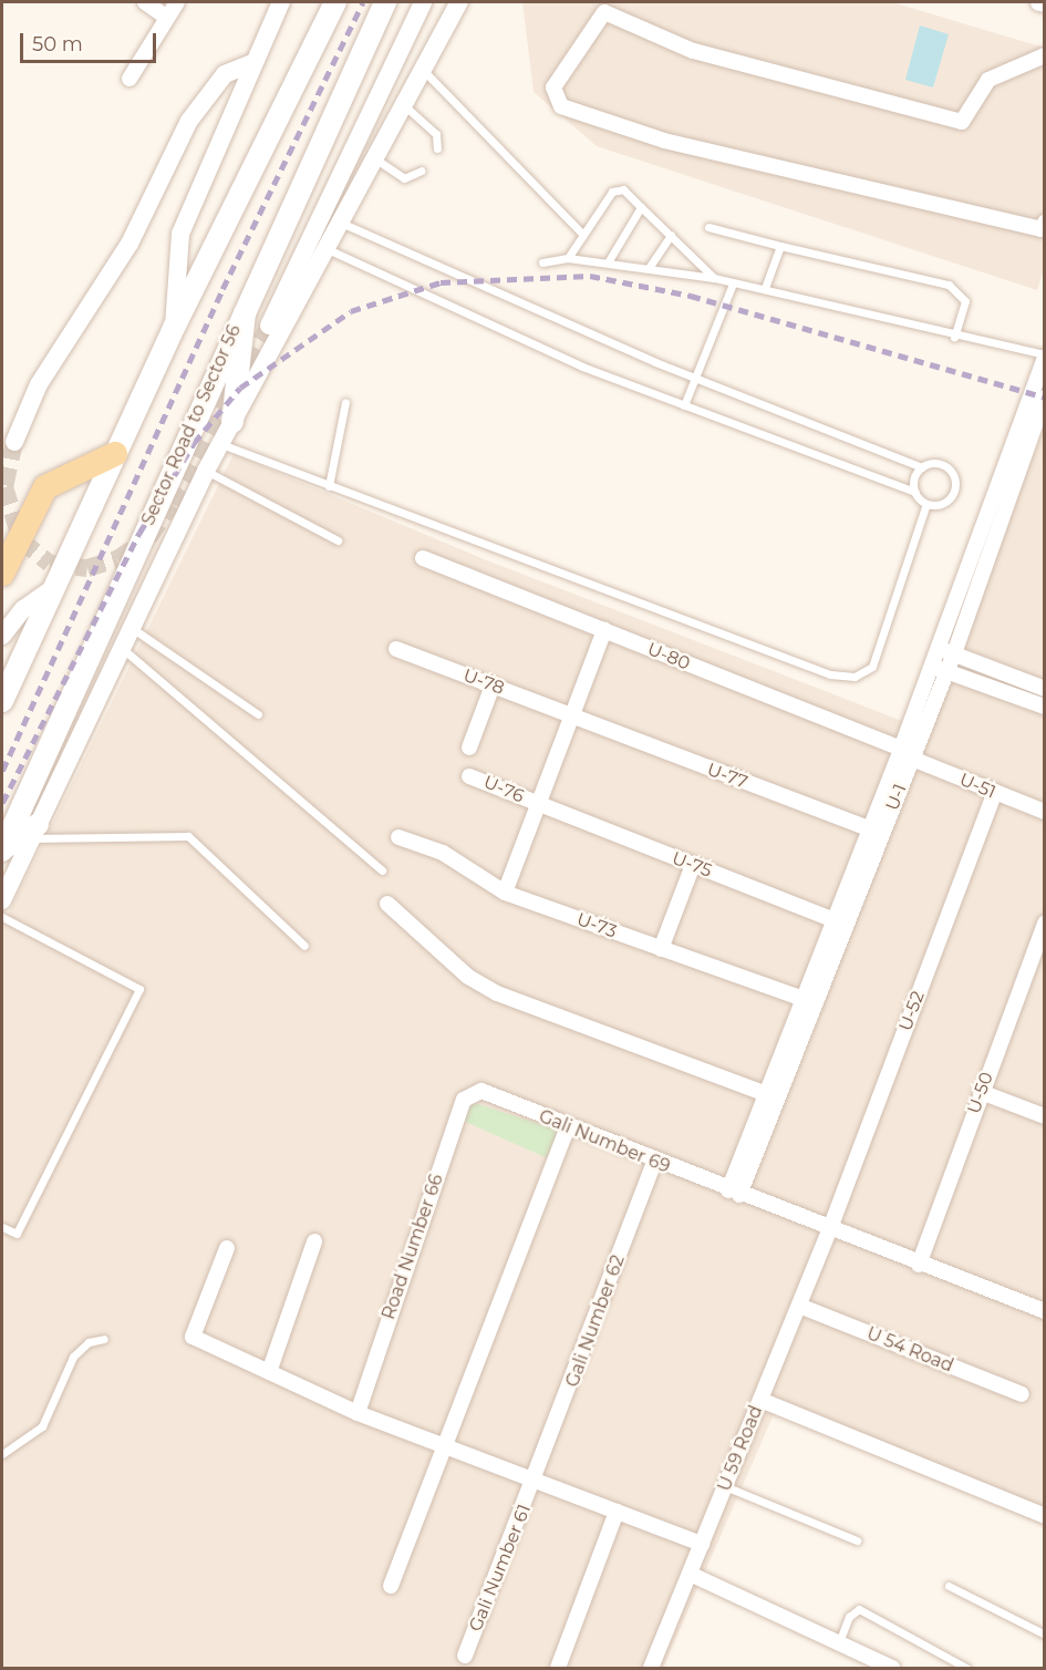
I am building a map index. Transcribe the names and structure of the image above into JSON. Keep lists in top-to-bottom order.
{
  "streets": {
    "main road": ["Sector Road to Sector 56"],
    "street": [
      "U-80",
      "U-78",
      "U-77",
      "U-51",
      "U-76",
      "U-1",
      "U-75",
      "U-73",
      "U-52",
      "U-50",
      "Gali Number 69",
      "Road Number 66",
      "Gali Number 62",
      "U 54 Road",
      "U 59 Road",
      "Gali Number 61"
    ]
  },
  "crossings": [
    ["U-80", "U-51"],
    ["U-80", "U-1"],
    ["U-78", "U-77"],
    ["U-77", "U-1"],
    ["U-51", "U-1"],
    ["U-51", "U-52"],
    ["U-76", "U-75"],
    ["U-1", "U-75"],
    ["U-1", "U-73"],
    ["U-1", "Gali Number 69"],
    ["U-52", "Gali Number 69"],
    ["U-52", "U 59 Road"],
    ["U-50", "Gali Number 69"],
    ["Gali Number 69", "Road Number 66"],
    ["Gali Number 69", "Gali Number 62"],
    ["Gali Number 69", "U 59 Road"],
    ["Gali Number 62", "Gali Number 61"],
    ["U 54 Road", "U 59 Road"]
  ],
  "scale_bar": "50 m"
}
